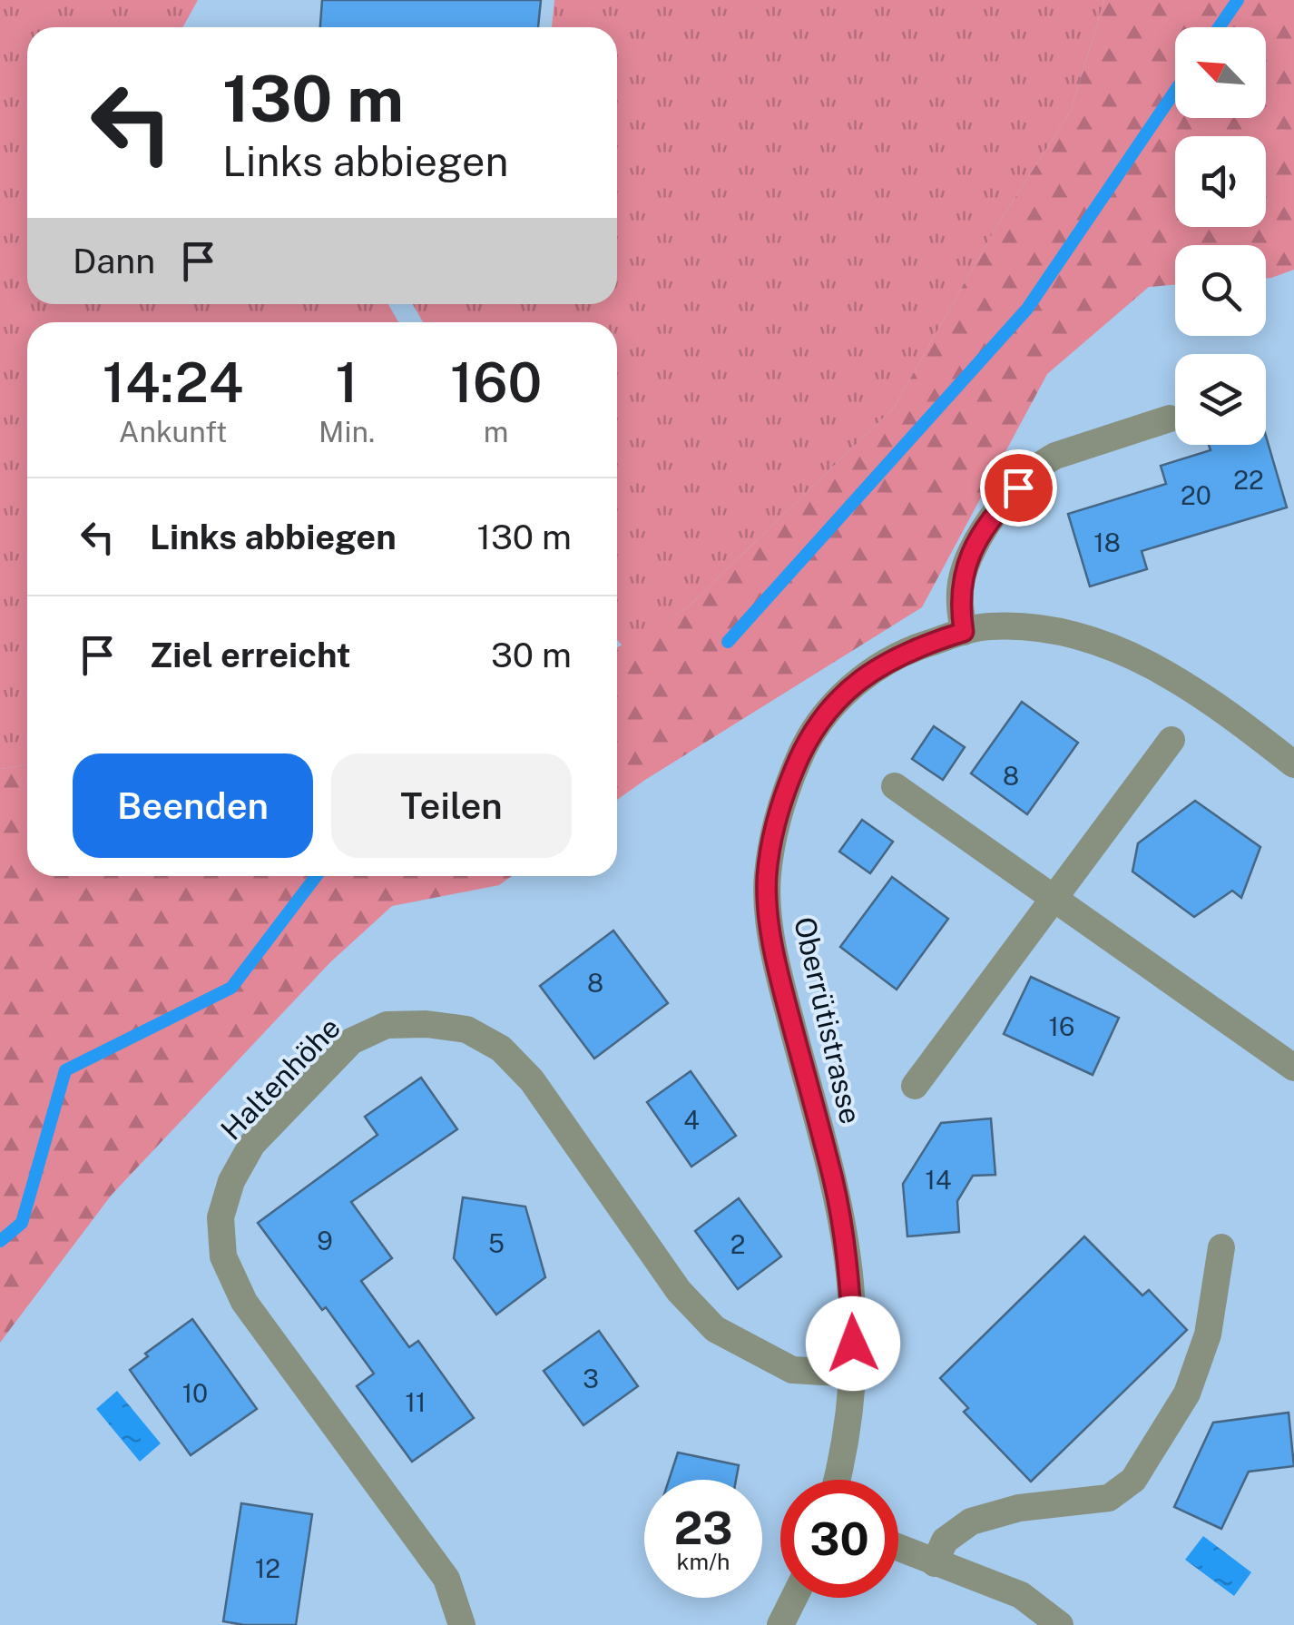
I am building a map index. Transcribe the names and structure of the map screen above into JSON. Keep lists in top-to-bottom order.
{
  "streets": {
    "street": ["Oberrütistrasse", "Haltenhöhe"]
  },
  "crossings": [
    ["Oberrütistrasse", "Haltenhöhe"]
  ],
  "house_numbers": [
    "22",
    "20",
    "18",
    "8",
    "8",
    "16",
    "4",
    "14",
    "9",
    "5",
    "2",
    "3",
    "10",
    "11",
    "12"
  ],
  "north": "top left",
  "page": {
    "turn": ["130 m", "Links abbiegen"],
    "then": "Dann",
    "eta": [
      "14:24",
      "Ankunft",
      "1",
      "Min.",
      "160",
      "m"
    ],
    "list": [
      {
        "name": "Links abbiegen",
        "value": "130 m"
      },
      {
        "name": "Ziel erreicht",
        "value": "30 m"
      }
    ],
    "buttons": ["Beenden", "Teilen"],
    "speed": "23 km/h",
    "limit": "30"
  }
}
